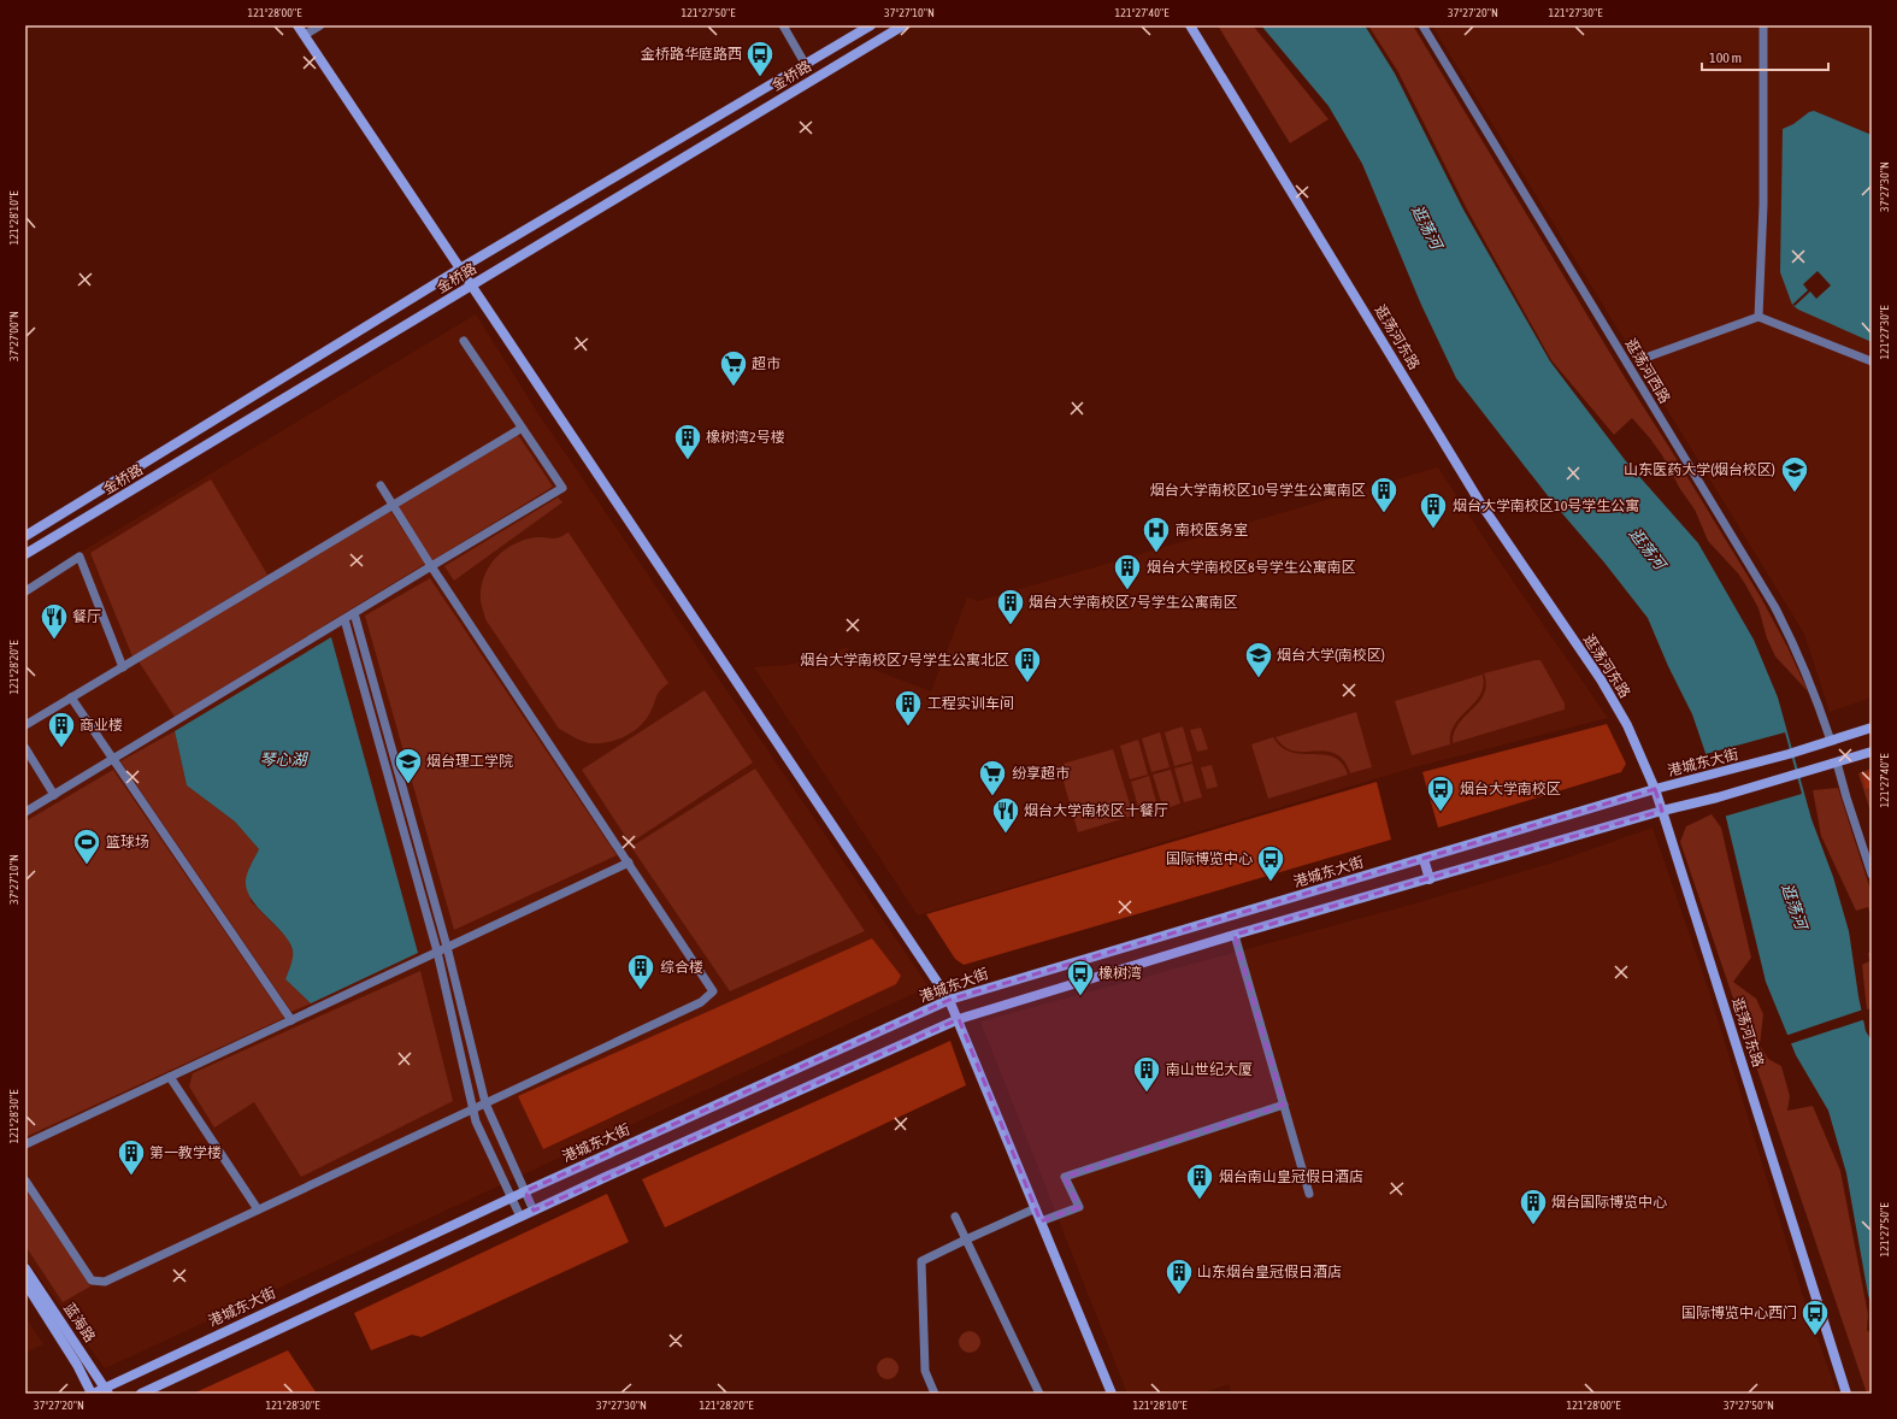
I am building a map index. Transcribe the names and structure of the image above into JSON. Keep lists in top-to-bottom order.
{
  "streets": {
    "street": [
      "金桥路",
      "逛荡河东路",
      "逛荡河西路",
      "港城东大街",
      "蓝海路"
    ]
  },
  "crossings": [
    ["逛荡河东路", "港城东大街"],
    ["逛荡河西路", "港城东大街"],
    ["港城东大街", "蓝海路"]
  ],
  "water": ["逛荡河", "琴心湖"],
  "places": {
    "bus stop": [
      "金桥路华庭路西",
      "烟台大学南校区",
      "国际博览中心",
      "橡树湾",
      "国际博览中心西门"
    ],
    "supermarket": ["超市", "纷享超市"],
    "building": [
      "橡树湾2号楼",
      "烟台大学南校区10号学生公寓南区",
      "烟台大学南校区10号学生公寓",
      "烟台大学南校区8号学生公寓南区",
      "烟台大学南校区7号学生公寓南区",
      "烟台大学南校区7号学生公寓北区",
      "工程实训车间",
      "商业楼",
      "综合楼",
      "南山世纪大厦",
      "第一教学楼",
      "烟台南山皇冠假日酒店",
      "烟台国际博览中心",
      "山东烟台皇冠假日酒店"
    ],
    "school or university": ["山东医药大学(烟台校区)", "烟台大学(南校区)", "烟台理工学院"],
    "hospital": ["南校医务室"],
    "restaurant": ["餐厅", "烟台大学南校区十餐厅"],
    "sports": ["篮球场"]
  },
  "scale_bar": "100 m",
  "coordinates": [
    "121°28'00\"E",
    "121°27'50\"E",
    "37°27'10\"N",
    "121°27'40\"E",
    "37°27'20\"N",
    "121°27'30\"E",
    "37°27'30\"N",
    "121°28'10\"E",
    "37°27'00\"N",
    "121°28'20\"E",
    "121°28'30\"E",
    "37°27'50\"N"
  ]
}
